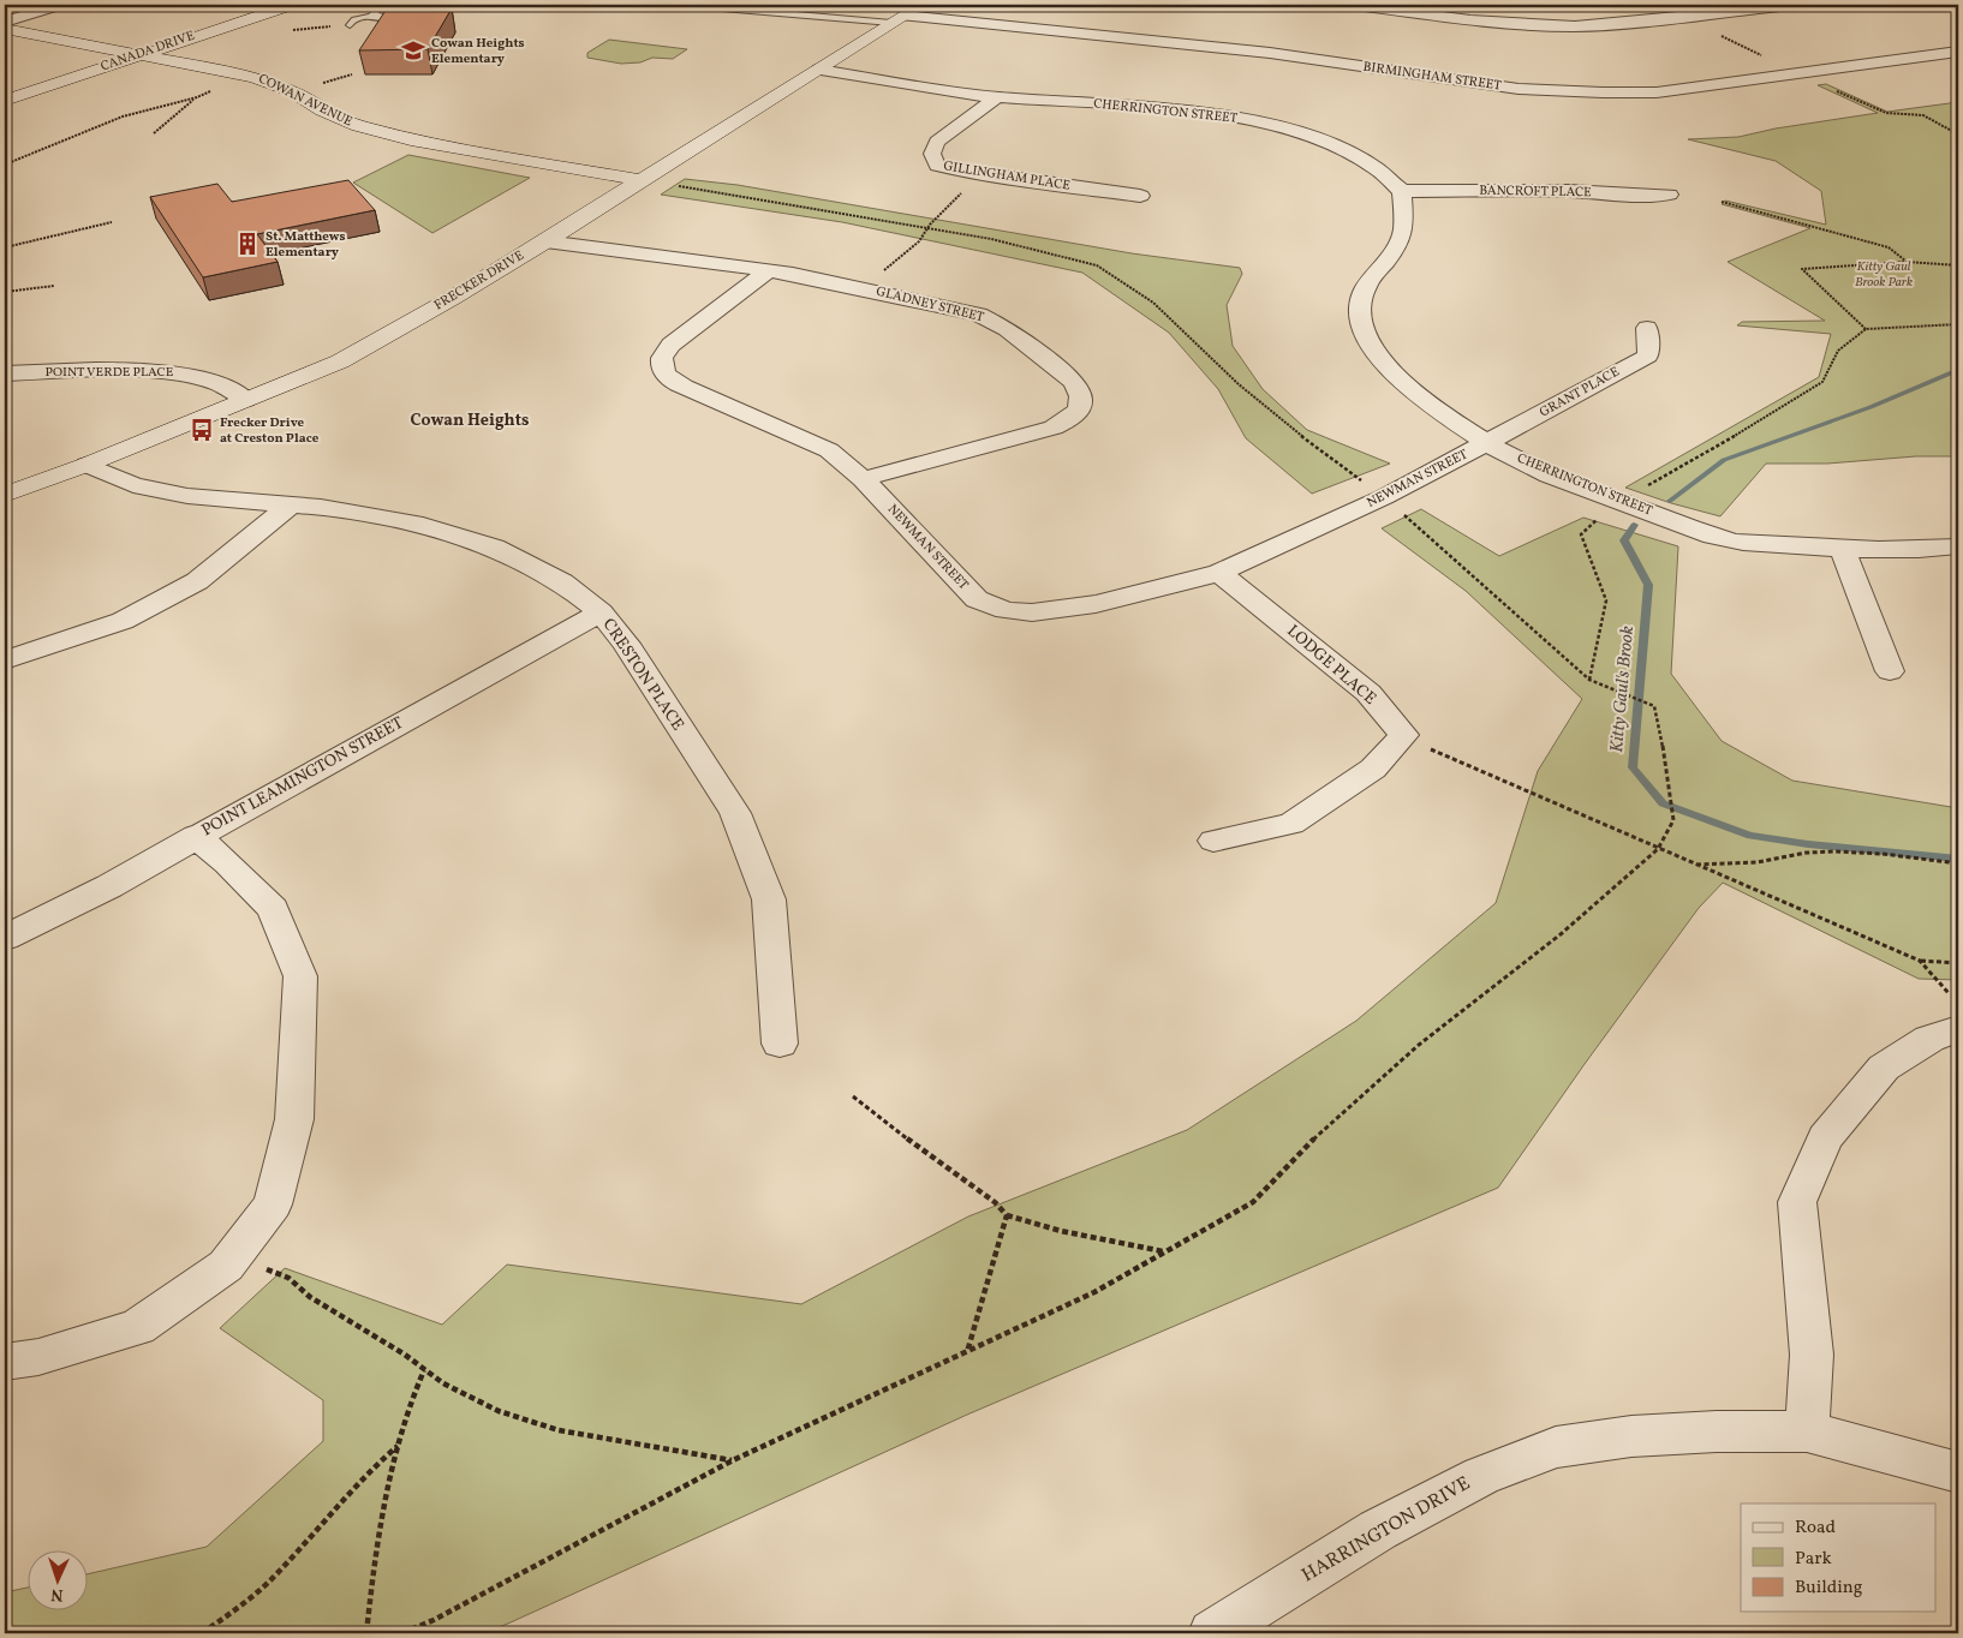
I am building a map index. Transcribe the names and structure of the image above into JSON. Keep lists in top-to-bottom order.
{
  "streets": {
    "street": [
      "CANADA DRIVE",
      "BIRMINGHAM STREET",
      "COWAN AVENUE",
      "CHERRINGTON STREET",
      "GILLINGHAM PLACE",
      "BANCROFT PLACE",
      "FRECKER DRIVE",
      "GLADNEY STREET",
      "POINT VERDE PLACE",
      "GRANT PLACE",
      "NEWMAN STREET",
      "LODGE PLACE",
      "CRESTON PLACE",
      "POINT LEAMINGTON STREET",
      "HARRINGTON DRIVE"
    ]
  },
  "crossings": [
    ["CANADA DRIVE", "COWAN AVENUE"],
    ["BIRMINGHAM STREET", "FRECKER DRIVE"],
    ["COWAN AVENUE", "FRECKER DRIVE"],
    ["CHERRINGTON STREET", "GILLINGHAM PLACE"],
    ["CHERRINGTON STREET", "BANCROFT PLACE"],
    ["CHERRINGTON STREET", "FRECKER DRIVE"],
    ["CHERRINGTON STREET", "GRANT PLACE"],
    ["CHERRINGTON STREET", "NEWMAN STREET"],
    ["FRECKER DRIVE", "GLADNEY STREET"],
    ["FRECKER DRIVE", "POINT VERDE PLACE"],
    ["FRECKER DRIVE", "CRESTON PLACE"],
    ["GLADNEY STREET", "NEWMAN STREET"],
    ["GRANT PLACE", "NEWMAN STREET"],
    ["NEWMAN STREET", "LODGE PLACE"],
    ["CRESTON PLACE", "POINT LEAMINGTON STREET"]
  ],
  "districts": ["Cowan Heights"],
  "water": ["Kitty Gaul's Brook"],
  "parks": ["Kitty Gaul Brook Park"],
  "places": {
    "school or university": ["Cowan Heights Elementary"],
    "building": ["St. Matthews Elementary"],
    "bus stop": ["Frecker Drive at Creston Place"]
  },
  "legend": ["Road", "Park", "Building"],
  "north": "bottom"
}
